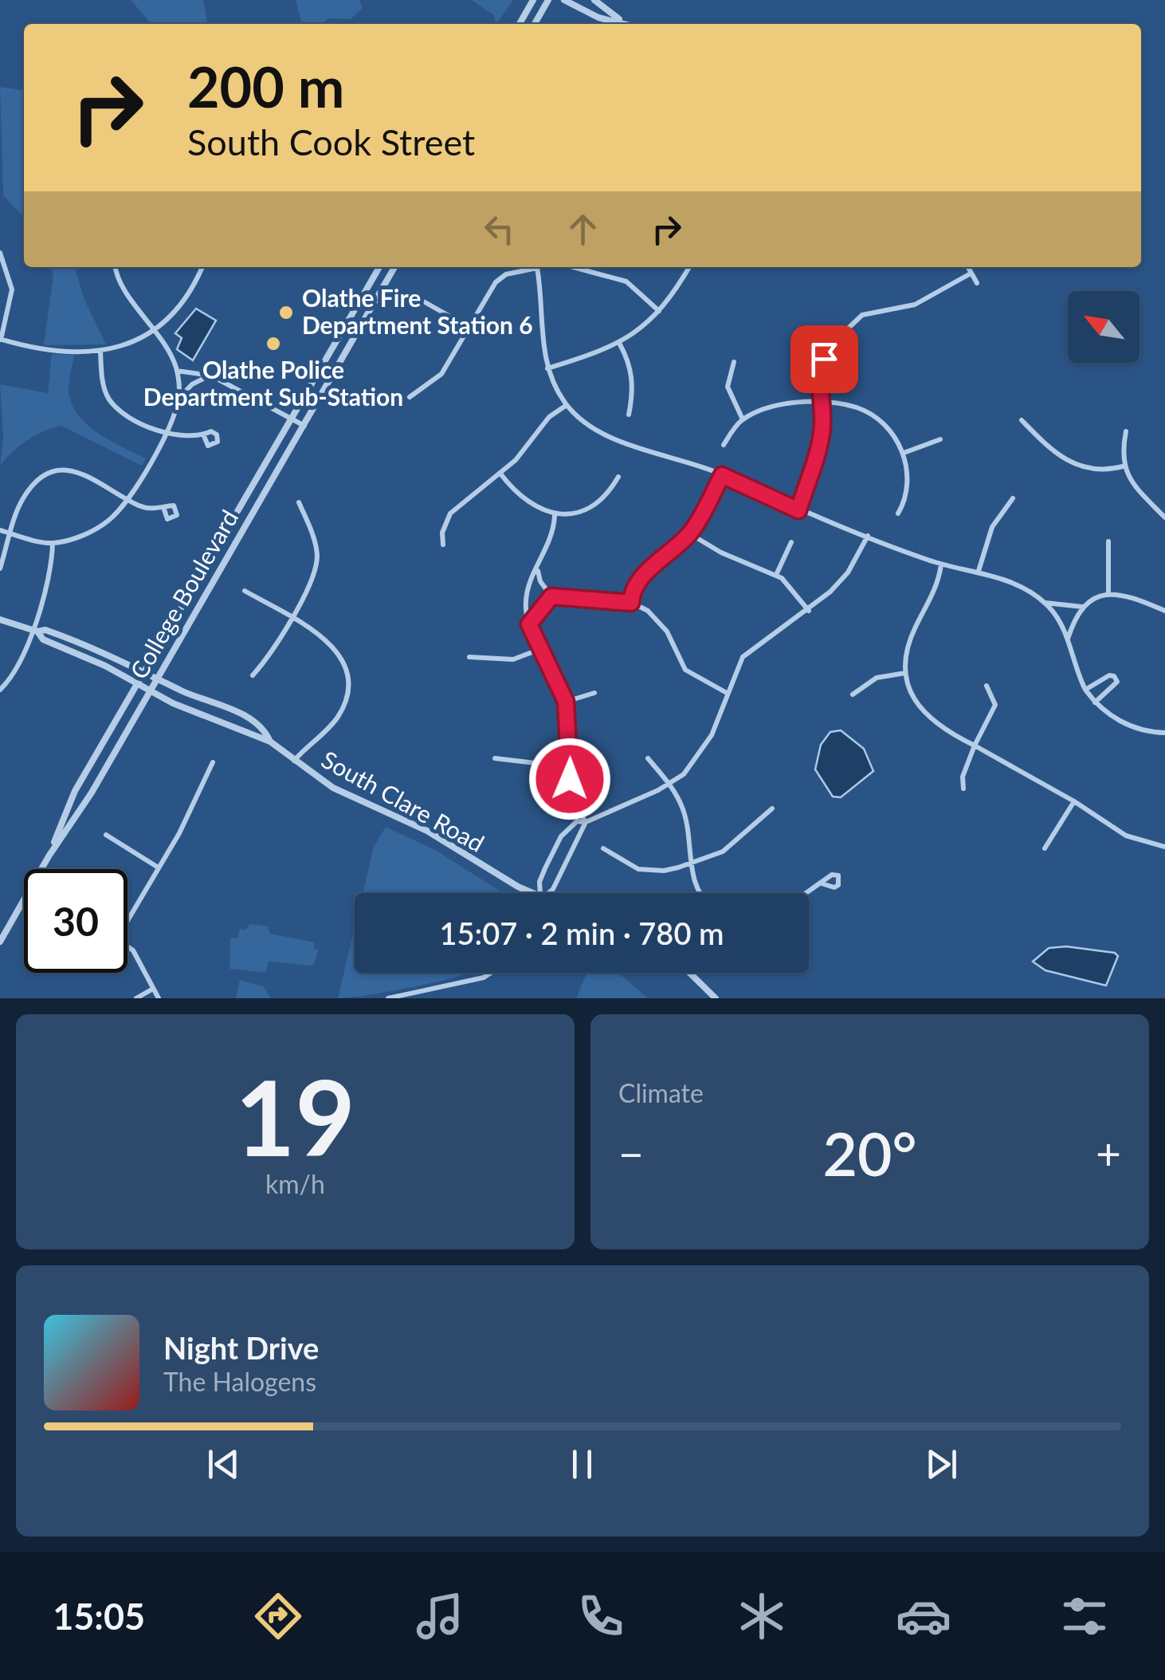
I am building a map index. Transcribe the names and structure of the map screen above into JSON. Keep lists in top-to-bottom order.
{
  "streets": {
    "street": ["College Boulevard", "South Clare Road"]
  },
  "crossings": [
    ["College Boulevard", "South Clare Road"]
  ],
  "places": ["Olathe Fire Department Station 6", "Olathe Police Department Sub-Station"],
  "north": "top left",
  "page": {
    "turn": ["200 m", "South Cook Street"],
    "limit": "30",
    "trip": "15:07 · 2 min · 780 m",
    "tile": [
      ["19", "km/h"],
      "Climate"
    ],
    "heat": ["−", "20°", "+"],
    "song": ["Night Drive", "The Halogens"],
    "tabs": "15:05"
  }
}
